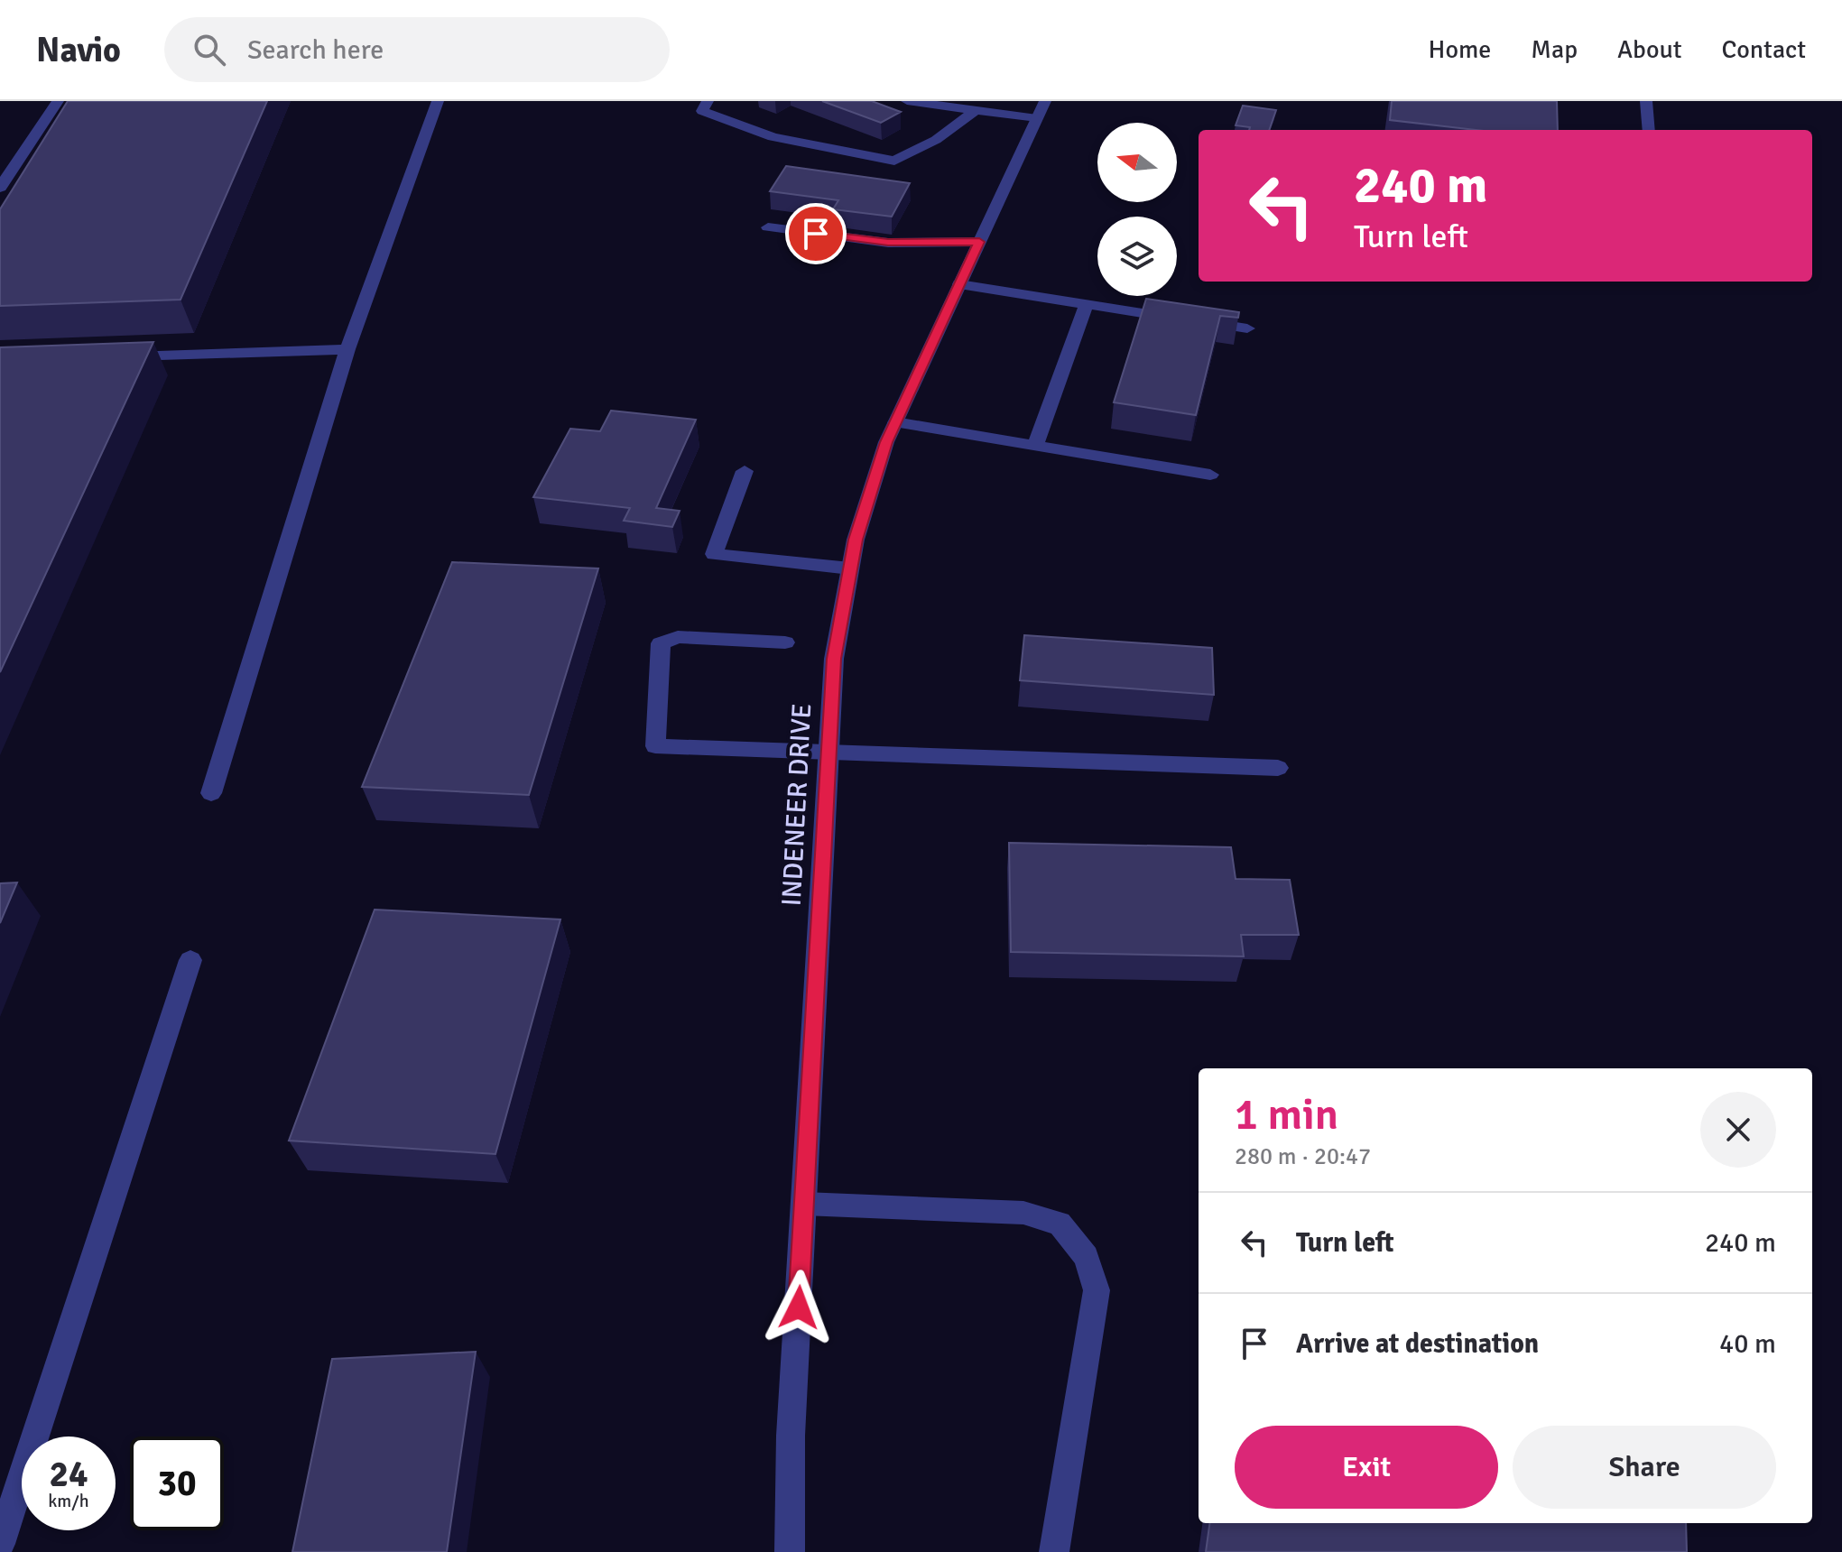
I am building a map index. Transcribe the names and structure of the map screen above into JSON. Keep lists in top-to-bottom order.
{
  "streets": {
    "street": ["INDENEER DRIVE"]
  },
  "north": "left",
  "page": {
    "header": "Navio",
    "search": "Search here",
    "nav": [
      "Home",
      "Map",
      "About",
      "Contact"
    ],
    "turn": ["240 m", "Turn left"],
    "heading": ["1 min", "280 m · 20:47"],
    "list": [
      {
        "name": "Turn left",
        "value": "240 m"
      },
      {
        "name": "Arrive at destination",
        "value": "40 m"
      }
    ],
    "buttons": ["Exit", "Share"],
    "speed": "24 km/h",
    "limit": "30"
  }
}
